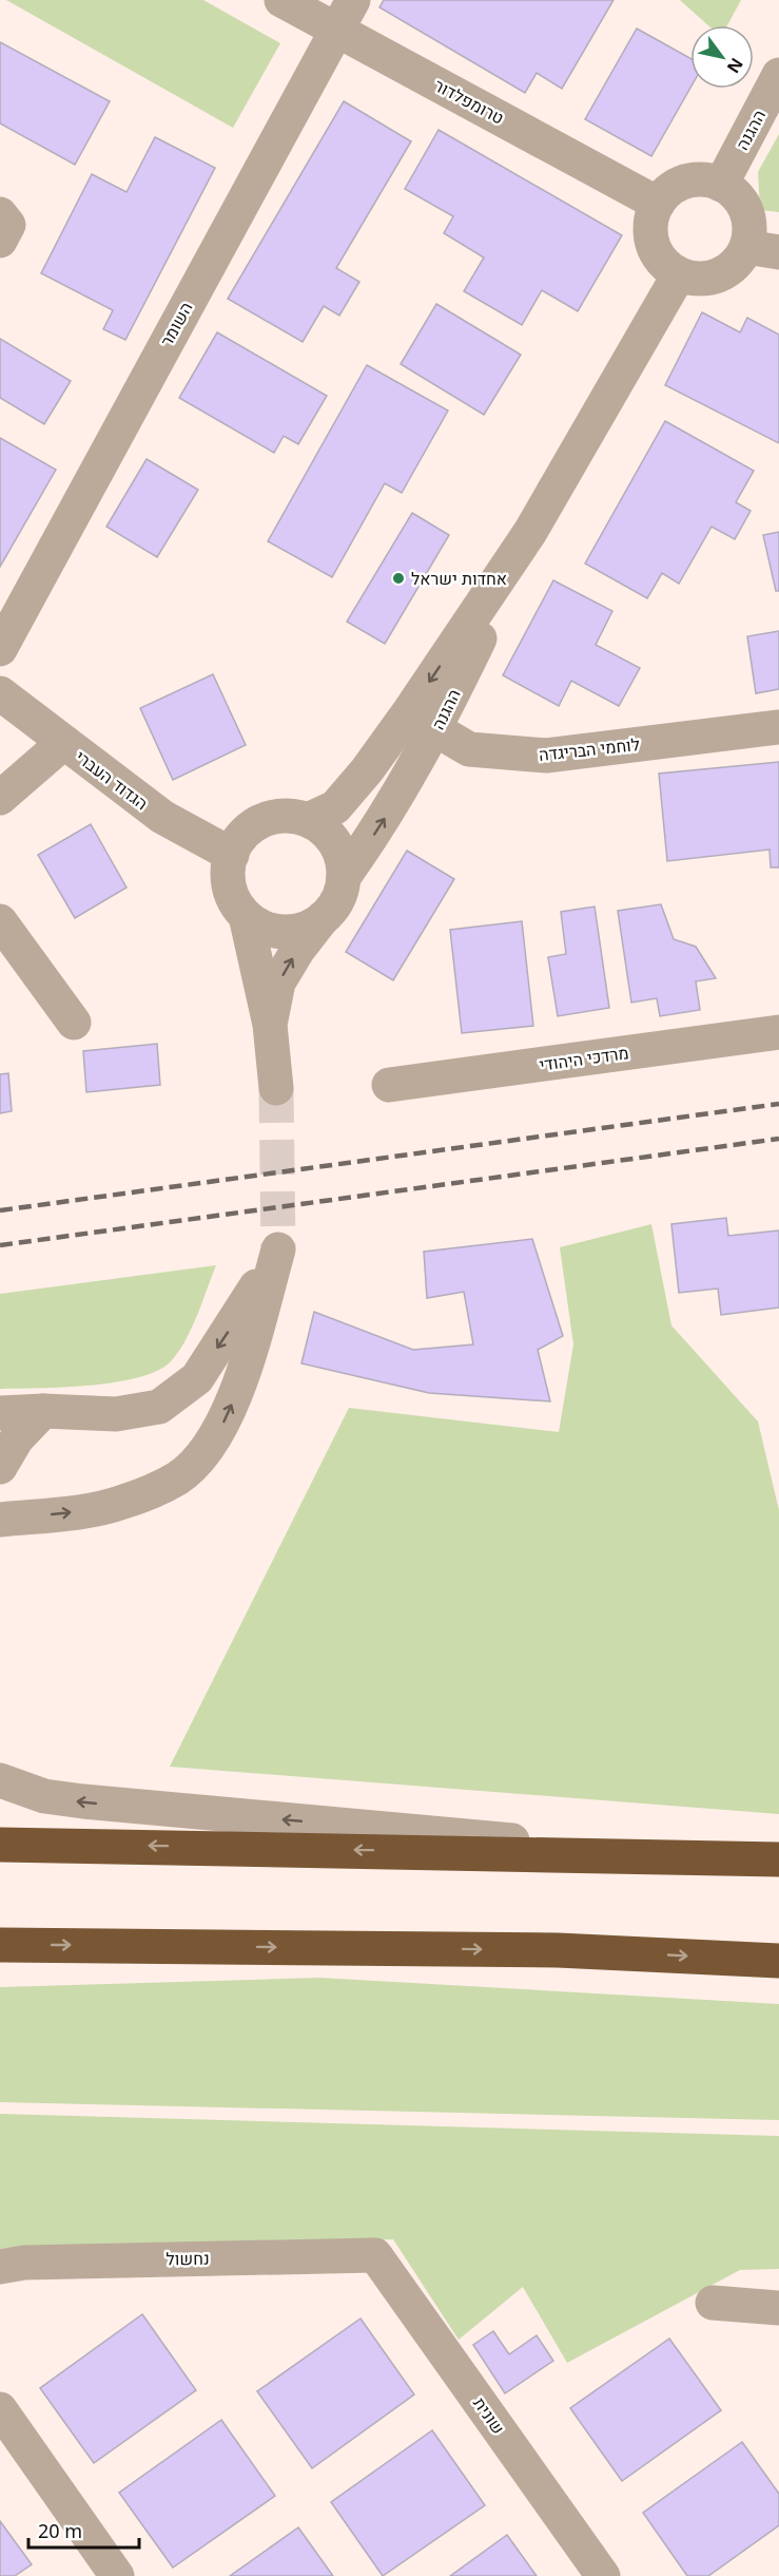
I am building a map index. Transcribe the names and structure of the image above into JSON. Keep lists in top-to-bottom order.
{
  "streets": {
    "street": [
      "טרומפלדור",
      "ההגנה",
      "השומר",
      "לוחמי הבריגדה",
      "הגדוד העברי",
      "מרדכי היהודי",
      "נחשול",
      "שונית"
    ]
  },
  "crossings": [
    ["טרומפלדור", "ההגנה"],
    ["טרומפלדור", "השומר"],
    ["ההגנה", "לוחמי הבריגדה"],
    ["ההגנה", "הגדוד העברי"],
    ["נחשול", "שונית"]
  ],
  "places": ["אחדות ישראל"],
  "scale_bar": "20 m",
  "north": "bottom right"
}
